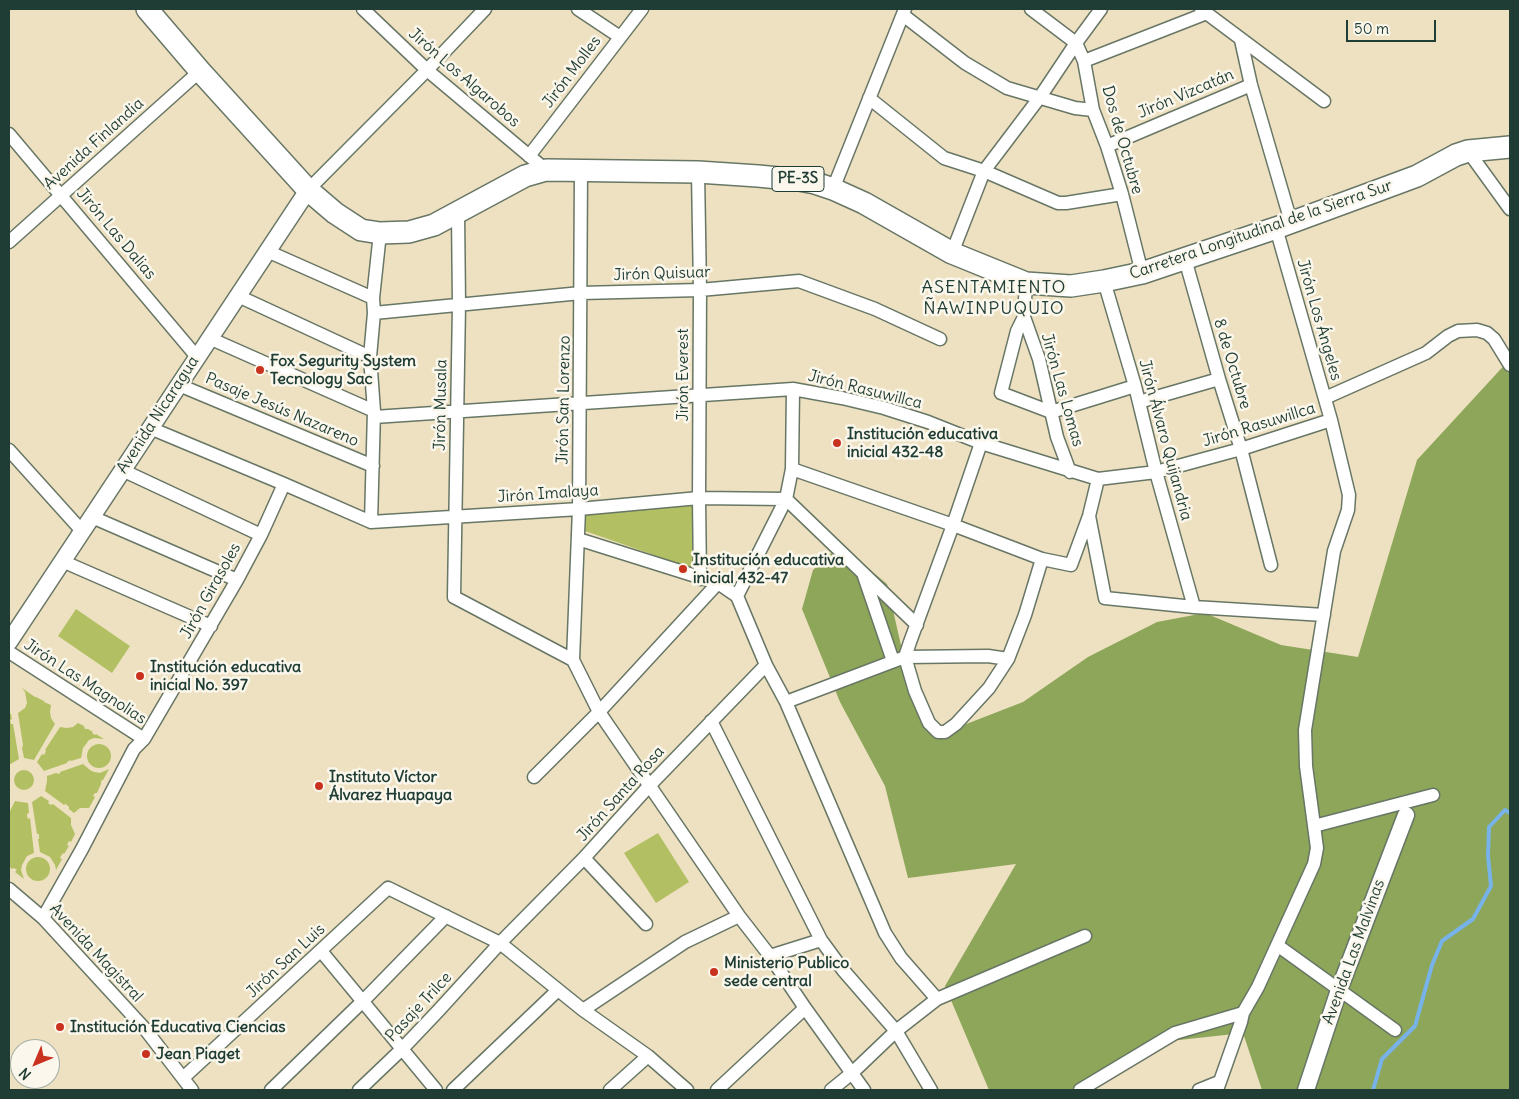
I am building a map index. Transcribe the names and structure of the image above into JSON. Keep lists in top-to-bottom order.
{
  "streets": {
    "highway": ["PE-3S", "Carretera Longitudinal de la Sierra Sur"],
    "street": [
      "Jirón Molles",
      "Jirón Los Algarobos",
      "Jirón Vizcatán",
      "Dos de Octubre",
      "Avenida Finlandia",
      "Jirón Las Dalias",
      "Jirón Quisuar",
      "Jirón Los Ángeles",
      "8 de Octubre",
      "Jirón Everest",
      "Jirón Rasuwillca",
      "Jirón Las Lomas",
      "Jirón San Lorenzo",
      "Jirón Musala",
      "Pasaje Jesús Nazareno",
      "Avenida Nicaragua",
      "Jirón Álvaro Quijandria",
      "Jirón Imalaya",
      "Jirón Girasoles",
      "Jirón Las Magnolias",
      "Jirón Santa Rosa",
      "Avenida Las Malvinas",
      "Avenida Magistral",
      "Jirón San Luis",
      "Pasaje Trilce"
    ]
  },
  "crossings": [
    ["Jirón Molles", "Jirón Los Algarobos"],
    ["Jirón Los Algarobos", "Carretera Longitudinal de la Sierra Sur"],
    ["Jirón Vizcatán", "Dos de Octubre"],
    ["Jirón Vizcatán", "Jirón Los Ángeles"],
    ["Dos de Octubre", "Carretera Longitudinal de la Sierra Sur"],
    ["Avenida Finlandia", "Carretera Longitudinal de la Sierra Sur"],
    ["Avenida Finlandia", "Jirón Las Dalias"],
    ["Carretera Longitudinal de la Sierra Sur", "Jirón Los Ángeles"],
    ["Carretera Longitudinal de la Sierra Sur", "8 de Octubre"],
    ["Carretera Longitudinal de la Sierra Sur", "Jirón Everest"],
    ["Carretera Longitudinal de la Sierra Sur", "Jirón San Lorenzo"],
    ["Carretera Longitudinal de la Sierra Sur", "Jirón Musala"],
    ["Carretera Longitudinal de la Sierra Sur", "Avenida Nicaragua"],
    ["Carretera Longitudinal de la Sierra Sur", "Jirón Álvaro Quijandria"],
    ["Jirón Las Dalias", "Avenida Nicaragua"],
    ["Jirón Quisuar", "Jirón Everest"],
    ["Jirón Quisuar", "Jirón San Lorenzo"],
    ["Jirón Quisuar", "Jirón Musala"],
    ["Jirón Los Ángeles", "Jirón Rasuwillca"],
    ["8 de Octubre", "Jirón Rasuwillca"],
    ["Jirón Everest", "Jirón Rasuwillca"],
    ["Jirón Everest", "Jirón Imalaya"],
    ["Jirón Rasuwillca", "Jirón Las Lomas"],
    ["Jirón Rasuwillca", "Jirón San Lorenzo"],
    ["Jirón Rasuwillca", "Jirón Musala"],
    ["Jirón Rasuwillca", "Jirón Álvaro Quijandria"],
    ["Jirón San Lorenzo", "Jirón Musala"],
    ["Jirón San Lorenzo", "Jirón Imalaya"],
    ["Jirón Musala", "Jirón Imalaya"],
    ["Pasaje Jesús Nazareno", "Avenida Nicaragua"],
    ["Avenida Nicaragua", "Jirón Imalaya"],
    ["Jirón Imalaya", "Jirón Girasoles"],
    ["Jirón Girasoles", "Jirón Las Magnolias"],
    ["Jirón Girasoles", "Avenida Magistral"],
    ["Jirón Santa Rosa", "Pasaje Trilce"],
    ["Avenida Magistral", "Jirón San Luis"]
  ],
  "districts": ["ASENTAMIENTO ÑAWINPUQUIO"],
  "places": [
    "Fox Segurity System Tecnology Sac",
    "Institución educativa inicial 432-48",
    "Institución educativa inicial 432-47",
    "Institución educativa inicial No. 397",
    "Instituto Víctor Álvarez Huapaya",
    "Ministerio Publico sede central",
    "Institución Educativa Ciencias",
    "Jean Piaget"
  ],
  "scale_bar": "50 m",
  "north": "bottom left"
}
